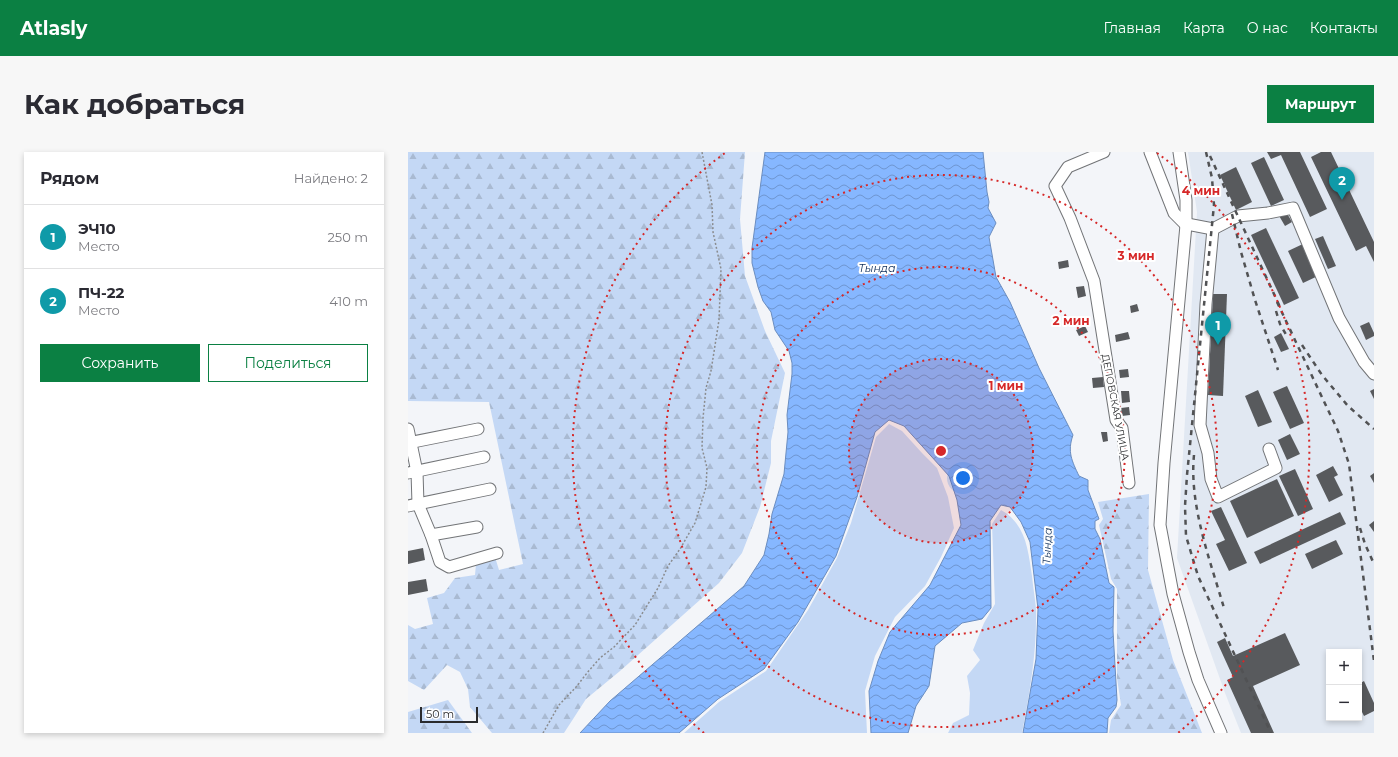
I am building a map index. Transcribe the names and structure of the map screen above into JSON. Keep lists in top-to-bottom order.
{
  "streets": {
    "street": ["ДЕПОВСКАЯ УЛИЦА"]
  },
  "water": ["Тында"],
  "scale_bar": "50 m",
  "page": {
    "header": "Atlasly",
    "nav": [
      "Главная",
      "Карта",
      "О нас",
      "Контакты"
    ],
    "buttons": [
      "Маршрут",
      ["Сохранить", "Поделиться"]
    ],
    "title": "Как добраться",
    "heading": ["Рядом", "Найдено: 2"],
    "pins": ["2", "1"],
    "list": [
      {
        "mark": "1",
        "name": "ЭЧ10",
        "note": "Место",
        "value": "250 m"
      },
      {
        "mark": "2",
        "name": "ПЧ-22",
        "note": "Место",
        "value": "410 m"
      }
    ],
    "map_buttons": ["+", "−"],
    "scale": "50 m"
  },
  "rings": [
    "4 мин",
    "3 мин",
    "2 мин",
    "1 мин"
  ]
}
